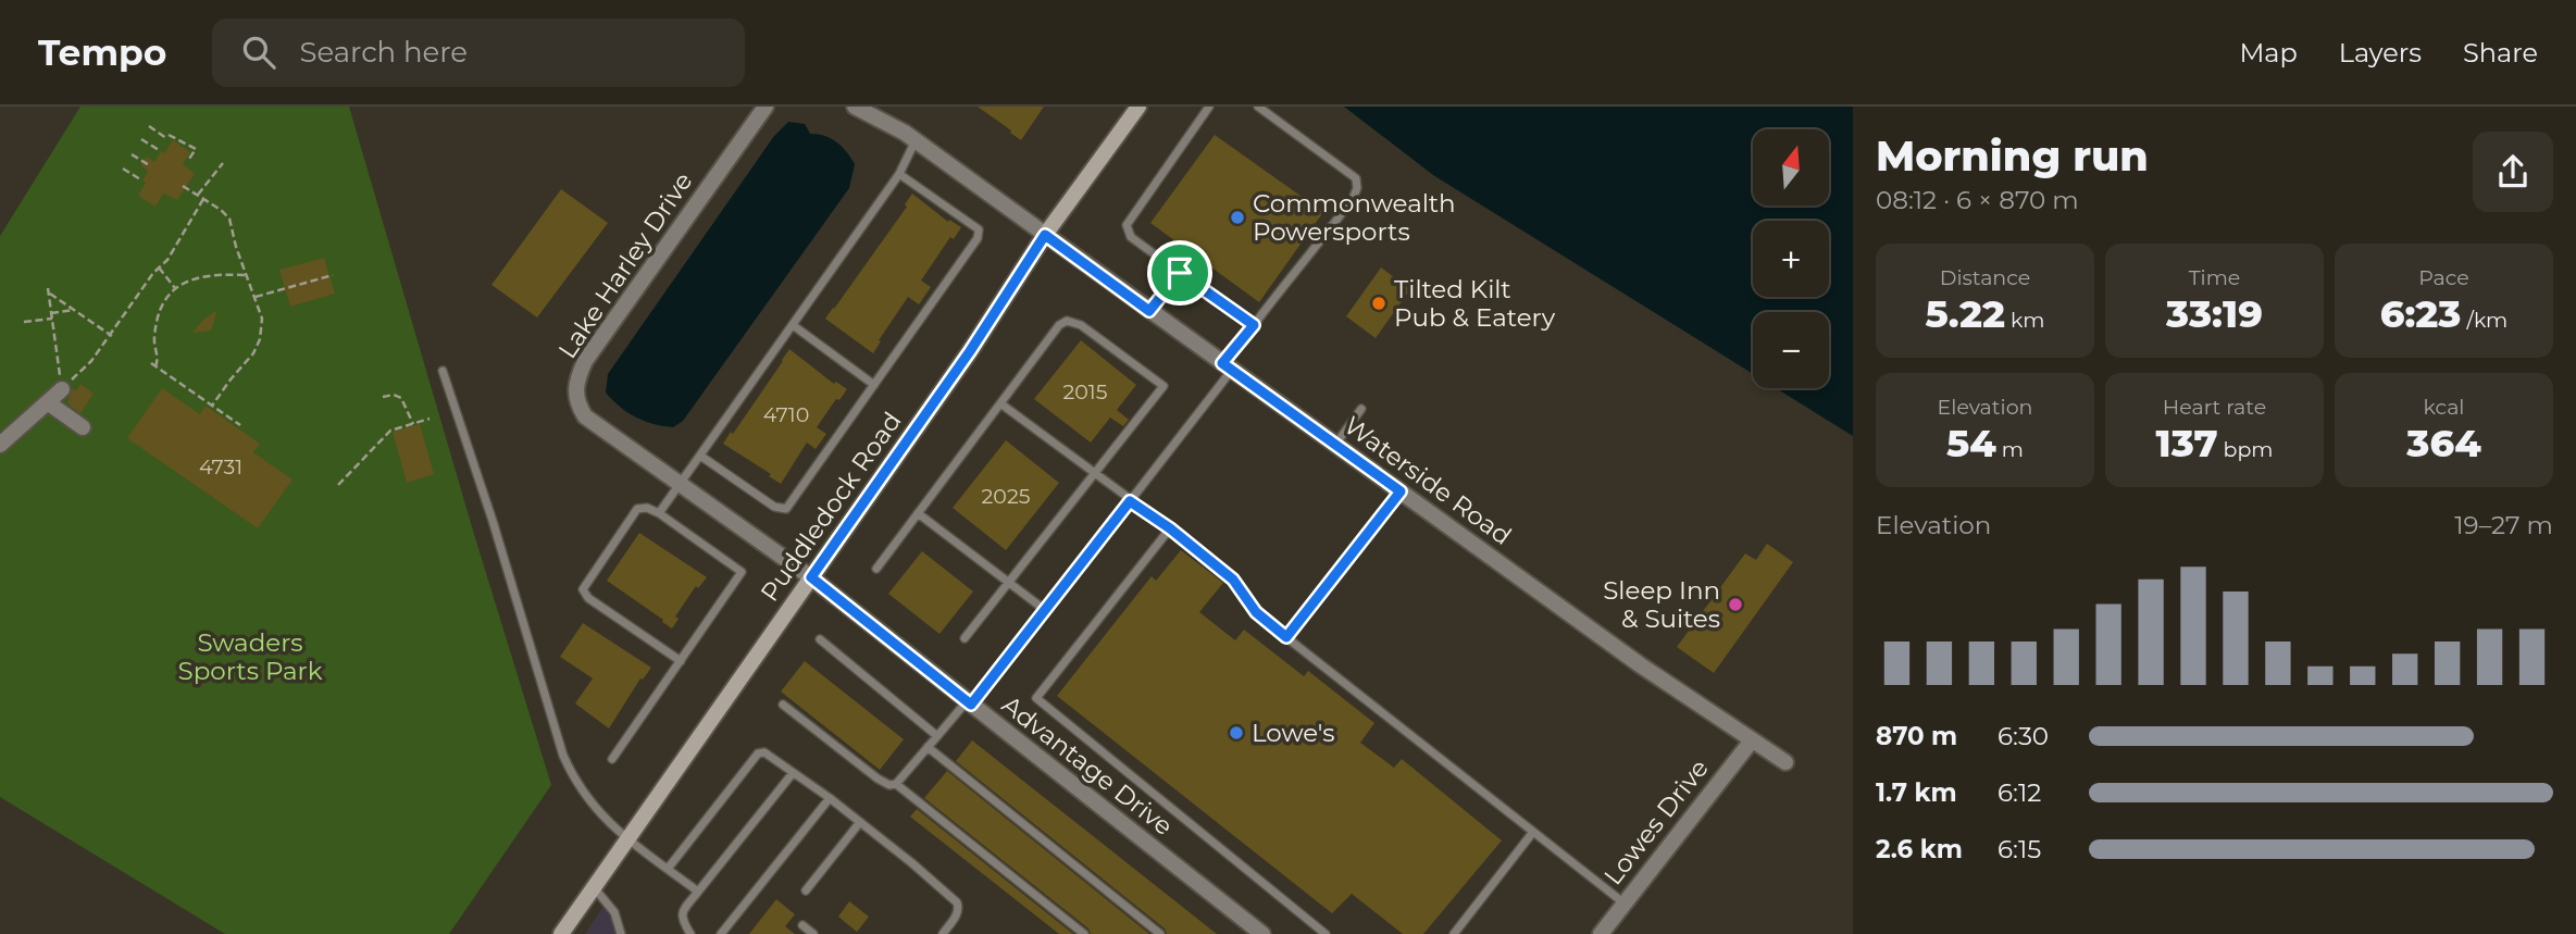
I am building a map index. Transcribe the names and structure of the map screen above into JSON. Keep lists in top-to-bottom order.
{
  "streets": {
    "main road": ["Puddledock Road"],
    "street": [
      "Lake Harley Drive",
      "Waterside Road",
      "Advantage Drive",
      "Lowes Drive"
    ]
  },
  "crossings": [
    ["Lake Harley Drive", "Puddledock Road"],
    ["Lake Harley Drive", "Advantage Drive"],
    ["Waterside Road", "Puddledock Road"],
    ["Waterside Road", "Lowes Drive"],
    ["Puddledock Road", "Advantage Drive"]
  ],
  "parks": ["Swaders Sports Park"],
  "places": [
    "Commonwealth Powersports",
    "Tilted Kilt Pub & Eatery",
    "Sleep Inn & Suites",
    "Lowe's"
  ],
  "house_numbers": [
    "2015",
    "4710",
    "4731",
    "2025"
  ],
  "north": "top",
  "page": {
    "header": "Tempo",
    "search": "Search here",
    "nav": ["Map", "Layers", "Share"],
    "heading": ["Morning run", "08:12 · 6 × 870 m"],
    "map_buttons": ["+", "−"],
    "stats": [
      ["Distance", "5.22 km"],
      ["Time", "33:19"],
      ["Pace", "6:23 /km"],
      ["Elevation", "54 m"],
      ["Heart rate", "137 bpm"],
      ["kcal", "364"]
    ],
    "chart": ["Elevation", "19–27 m"],
    "list": [
      {
        "name": "870 m",
        "note": "6:30"
      },
      {
        "name": "1.7 km",
        "note": "6:12"
      },
      {
        "name": "2.6 km",
        "note": "6:15"
      }
    ]
  }
}
